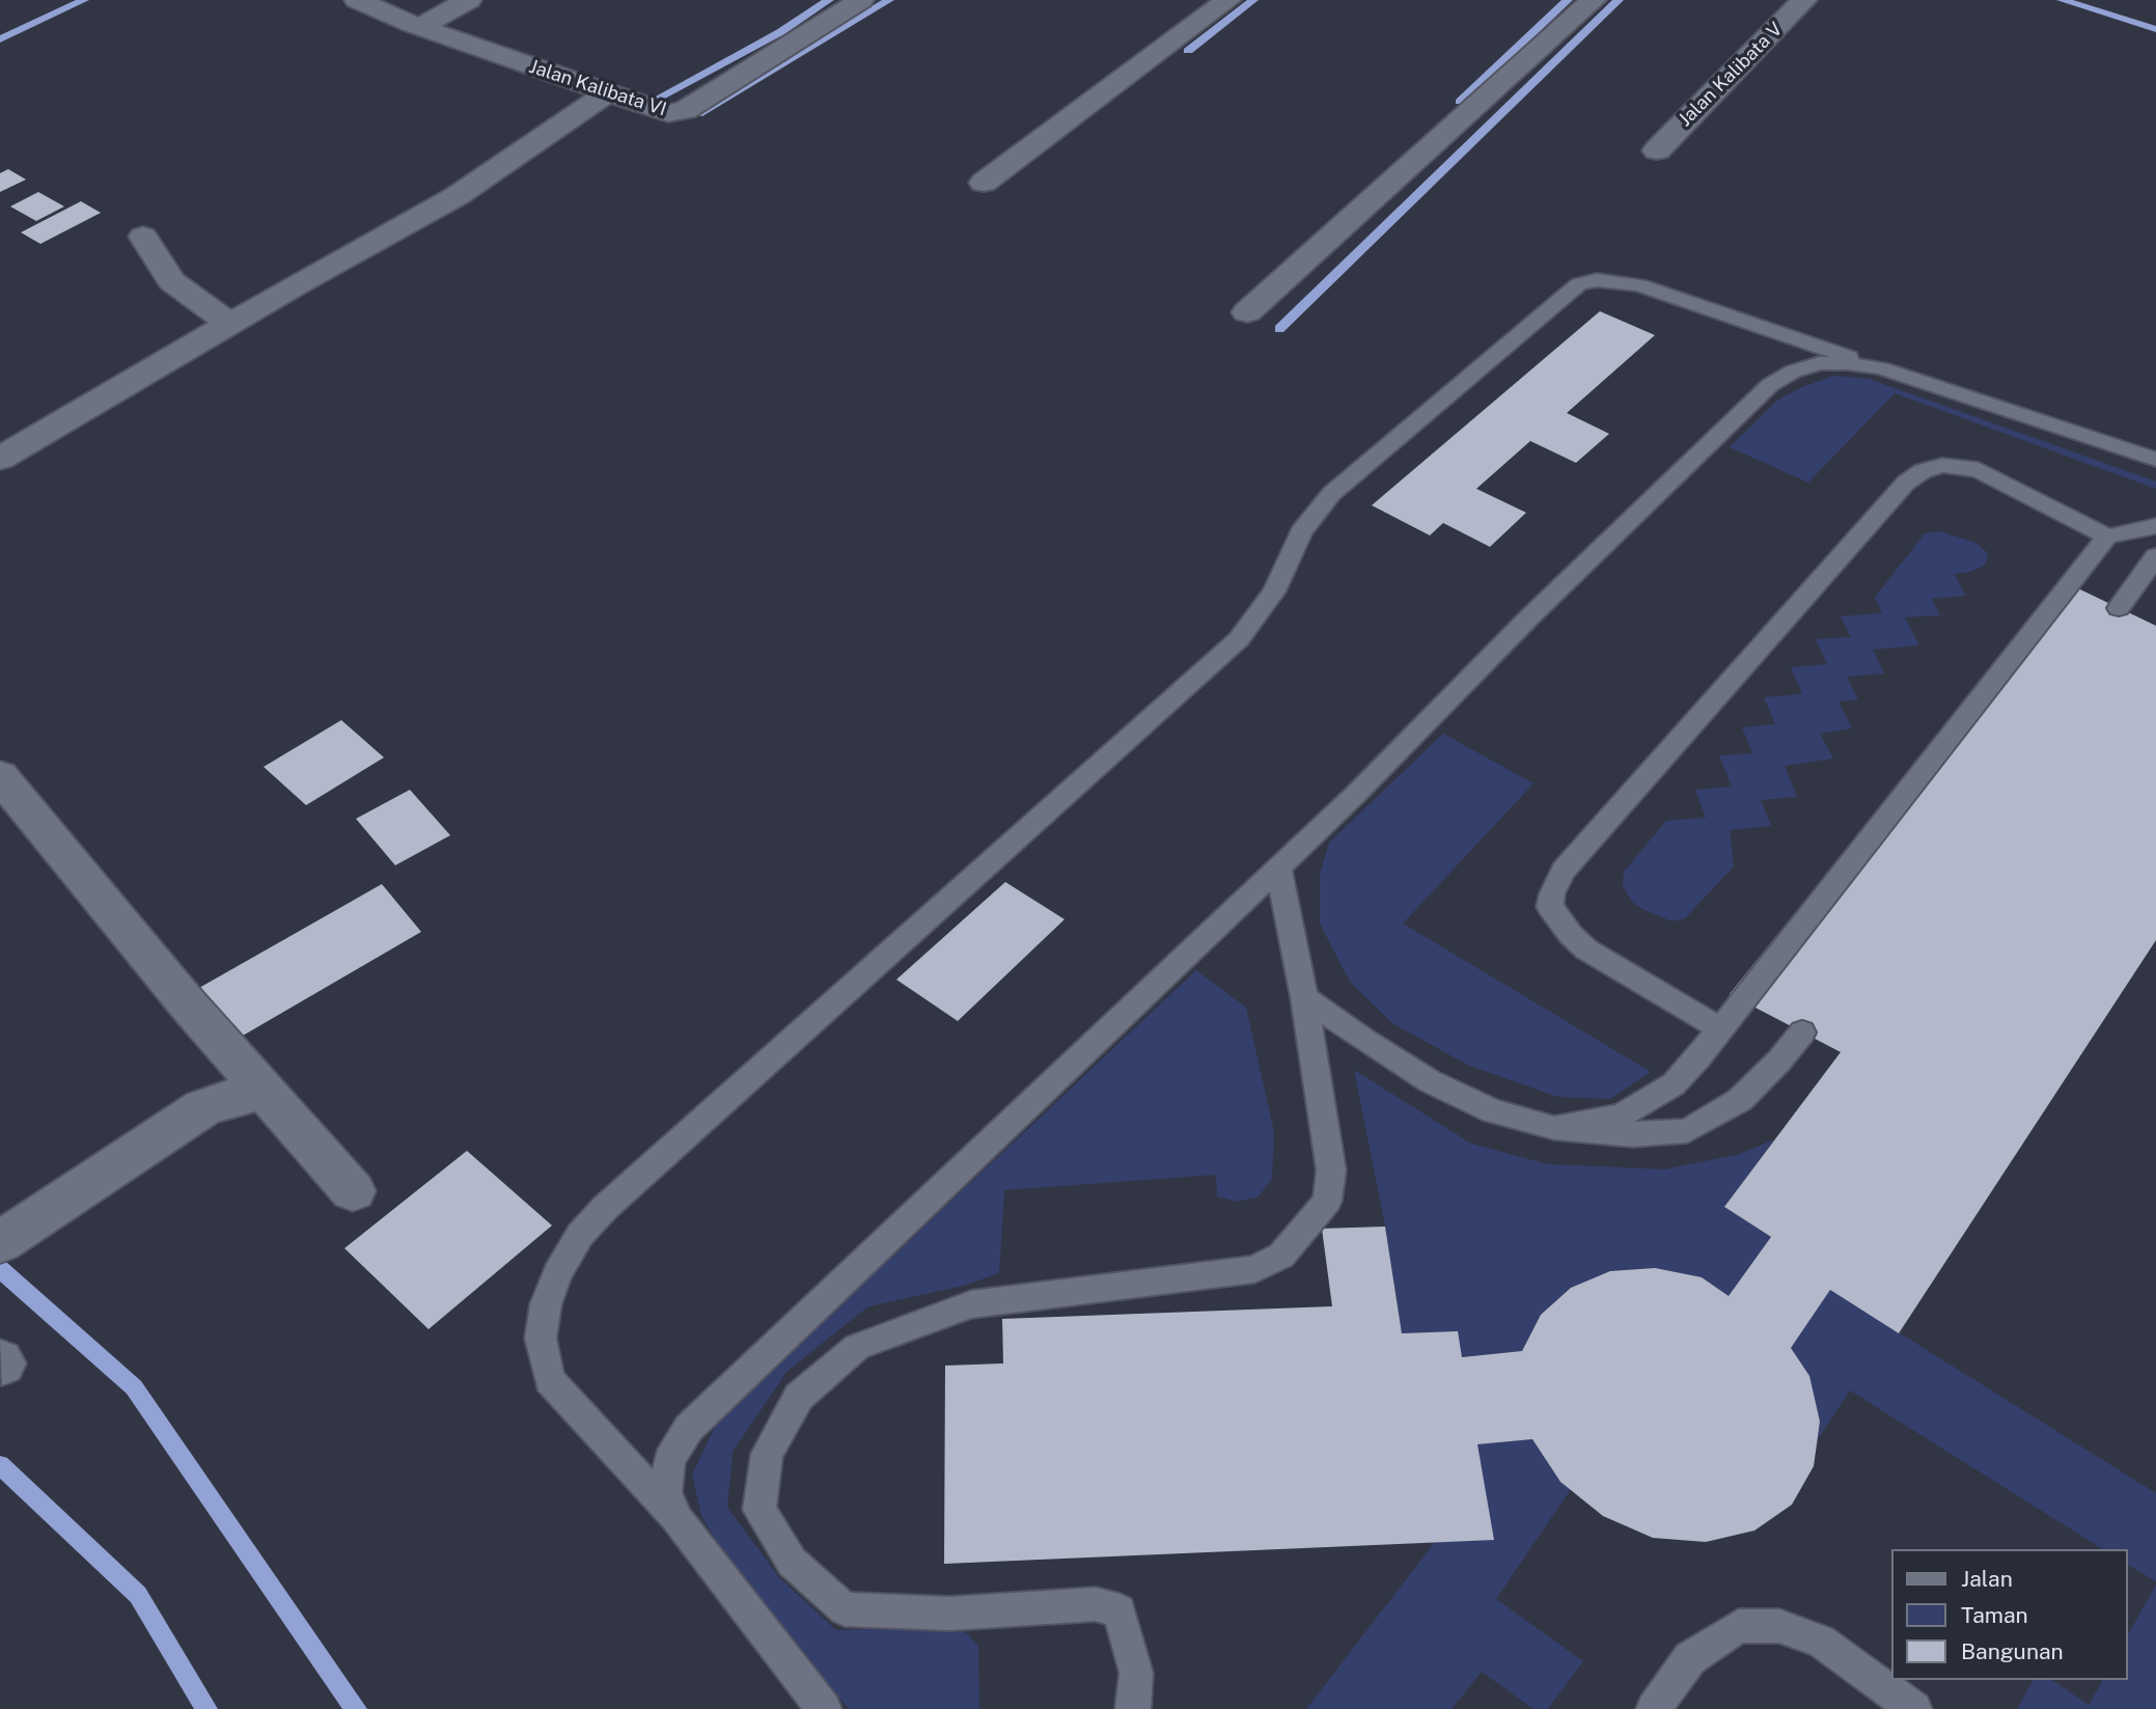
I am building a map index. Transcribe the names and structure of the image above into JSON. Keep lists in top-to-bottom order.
{
  "streets": {
    "street": ["Jalan Kalibata V", "Jalan Kalibata VI"]
  },
  "legend": ["Jalan", "Taman", "Bangunan"]
}
